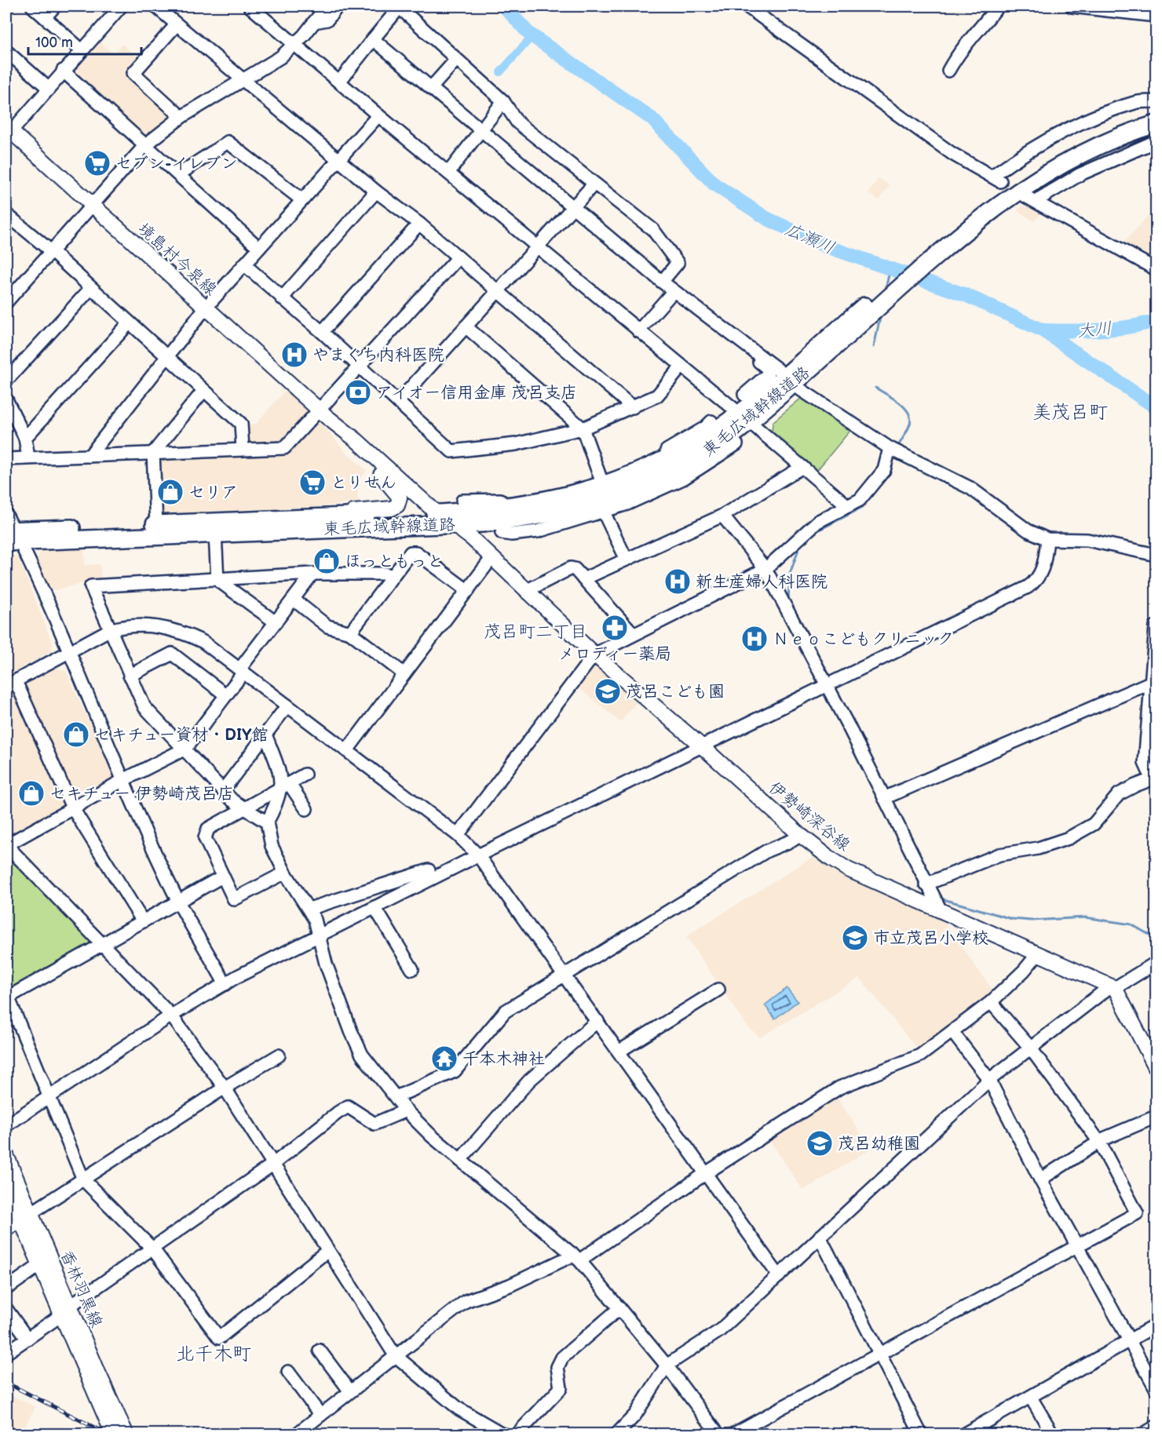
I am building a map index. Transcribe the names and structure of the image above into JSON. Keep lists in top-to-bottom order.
{
  "streets": {
    "highway": ["東毛広域幹線道路"],
    "main road": ["境島村今泉線", "伊勢崎深谷線", "香林羽黒線"]
  },
  "crossings": [
    ["境島村今泉線", "東毛広域幹線道路"],
    ["境島村今泉線", "伊勢崎深谷線"],
    ["東毛広域幹線道路", "伊勢崎深谷線"]
  ],
  "districts": ["美茂呂町", "茂呂町二丁目", "北千木町"],
  "water": ["広瀬川", "大川"],
  "places": {
    "supermarket": ["セブン-イレブン", "とりせん"],
    "hospital": ["やまぐち内科医院", "新生産婦人科医院", "Ｎｅｏこどもクリニック"],
    "bank": ["アイオー信用金庫 茂呂支店"],
    "shop": [
      "セリア",
      "ほっともっと",
      "セキチュー資材・DIY館",
      "セキチュー 伊勢崎茂呂店"
    ],
    "pharmacy": ["メロディー薬局"],
    "school or university": ["茂呂こども園", "市立茂呂小学校", "茂呂幼稚園"],
    "temple": ["千本木神社"]
  },
  "scale_bar": "100 m"
}
